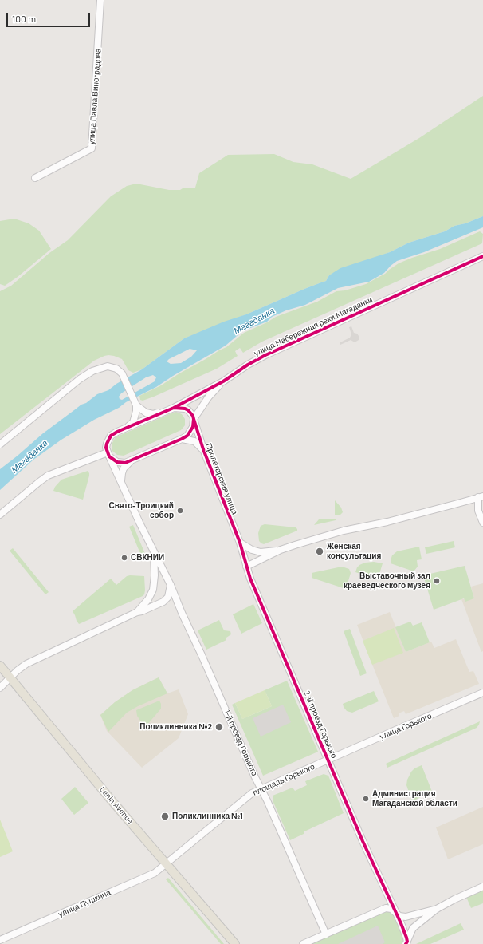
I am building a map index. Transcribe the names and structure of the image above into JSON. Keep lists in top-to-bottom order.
{
  "streets": {
    "main road": ["Lenin Avenue"],
    "street": [
      "улица Павла Виноградова",
      "улица Набережная реки Магаданки",
      "Пролетарская улица",
      "2-й проезд Горького",
      "улица Горького",
      "1-й проезд Горького",
      "площадь Горького",
      "улица Пушкина"
    ]
  },
  "crossings": [
    ["улица Набережная реки Магаданки", "Пролетарская улица"],
    ["Пролетарская улица", "2-й проезд Горького"],
    ["2-й проезд Горького", "улица Горького"],
    ["2-й проезд Горького", "площадь Горького"],
    ["улица Горького", "площадь Горького"],
    ["1-й проезд Горького", "площадь Горького"],
    ["площадь Горького", "Lenin Avenue"],
    ["площадь Горького", "улица Пушкина"],
    ["Lenin Avenue", "улица Пушкина"]
  ],
  "water": ["Магаданка"],
  "places": [
    "Свято-Троицкий собор",
    "Женская консультация",
    "СВКНИИ",
    "Выставочный зал краеведческого музея",
    "Поликлинника №2",
    "Администрация Магаданской области",
    "Поликлинника №1"
  ],
  "scale_bar": "100 m"
}
